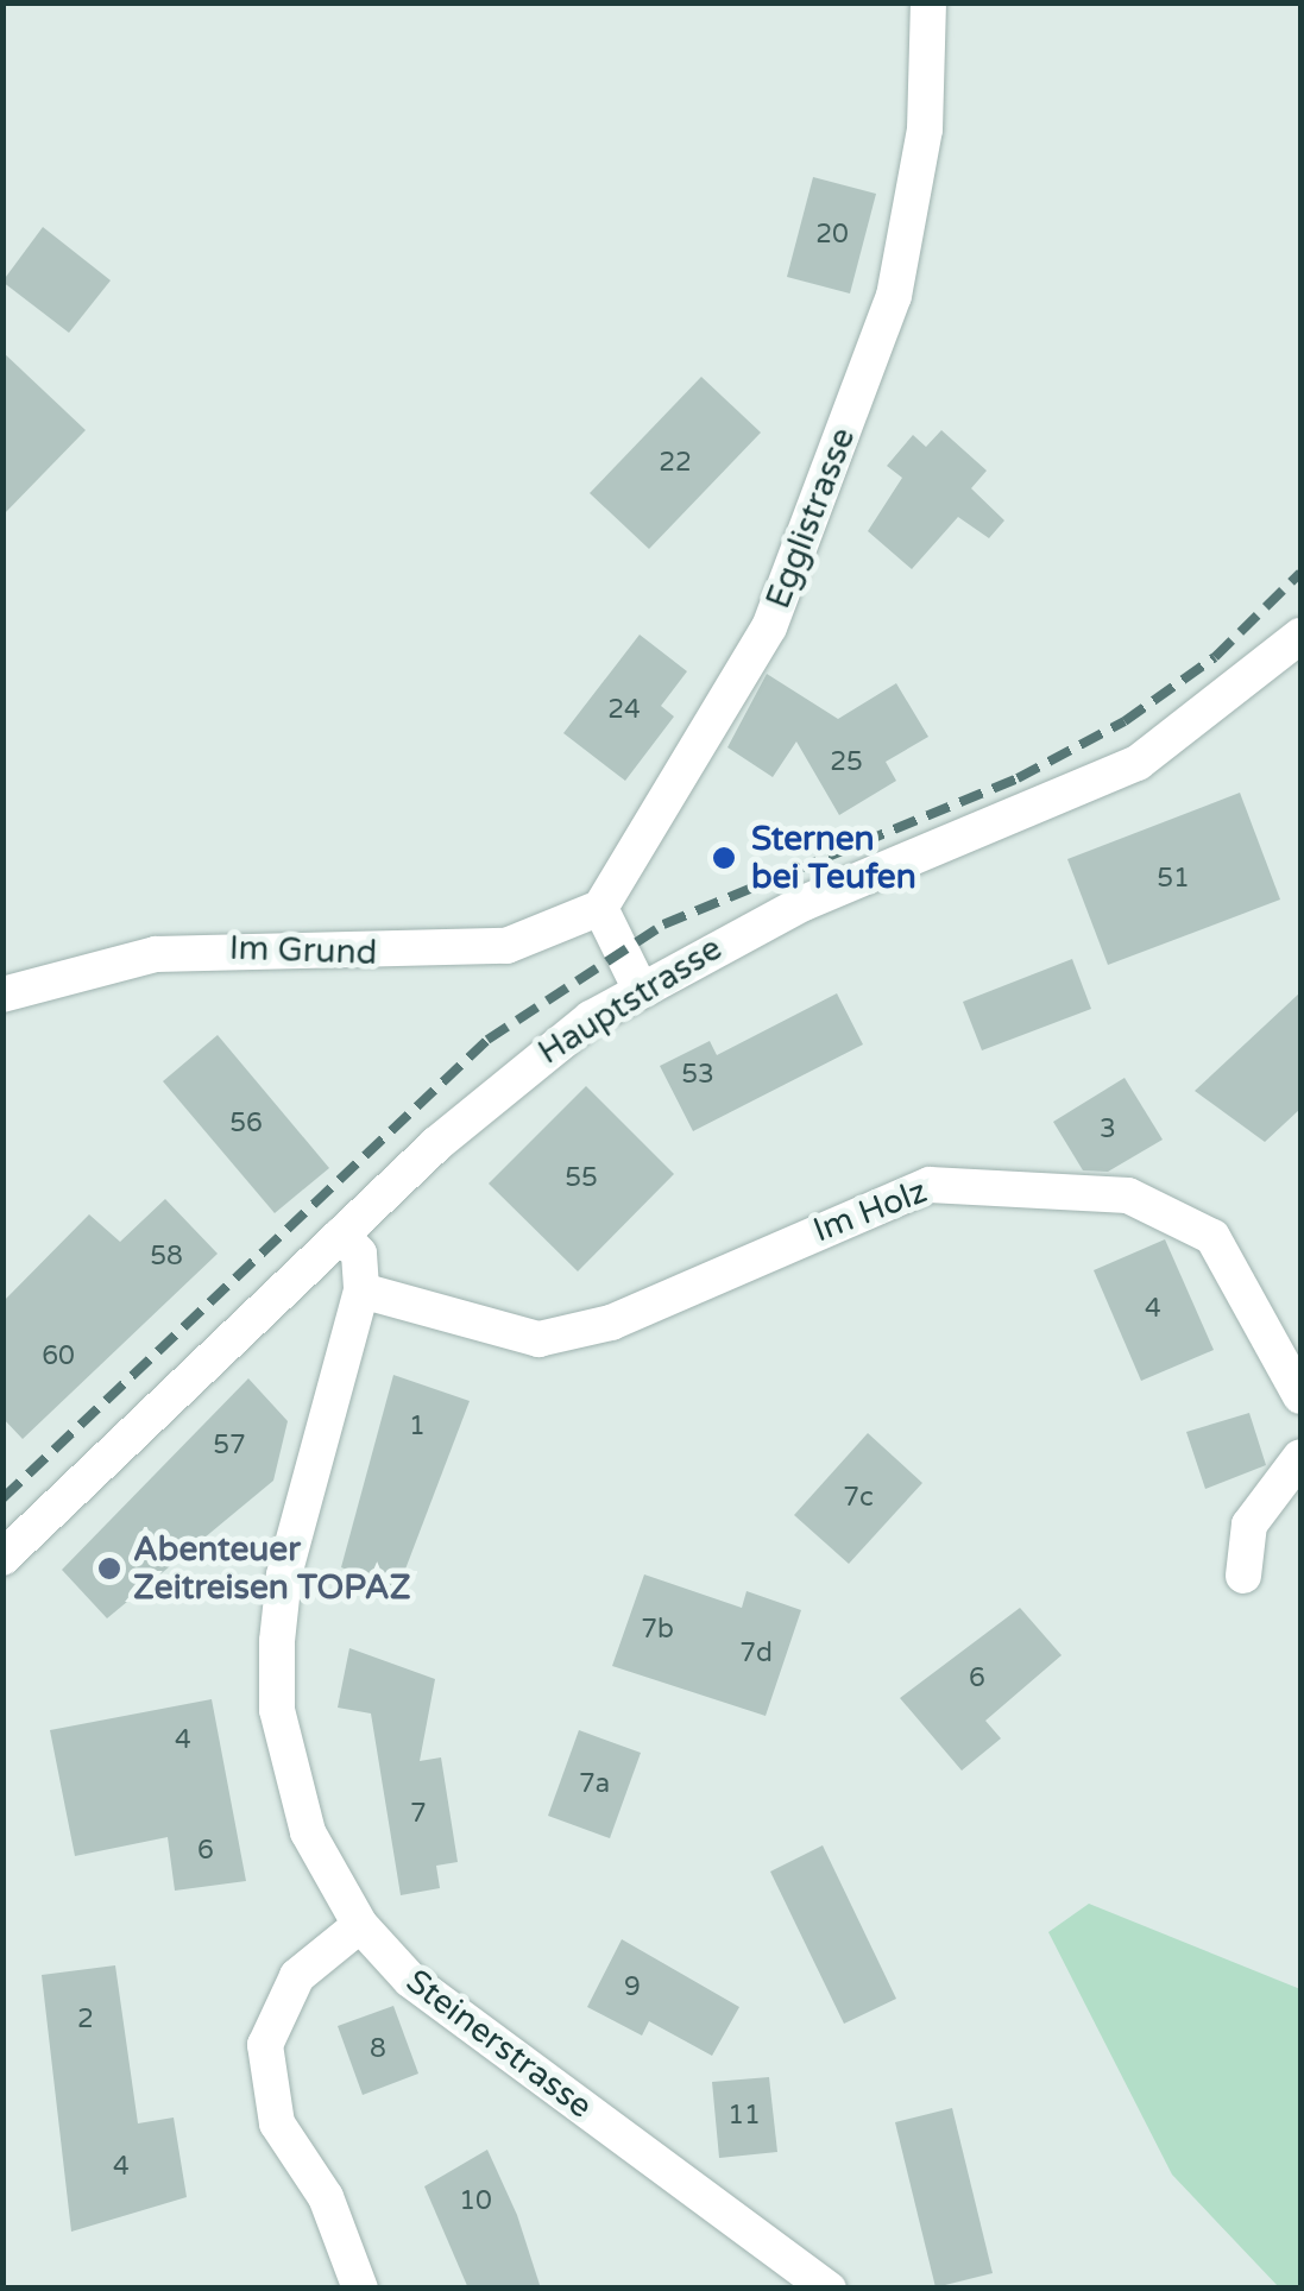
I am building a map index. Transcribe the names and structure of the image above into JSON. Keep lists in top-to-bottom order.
{
  "streets": {
    "street": [
      "Egglistrasse",
      "Im Grund",
      "Hauptstrasse",
      "Im Holz",
      "Steinerstrasse"
    ]
  },
  "crossings": [
    ["Egglistrasse", "Im Grund"],
    ["Im Holz", "Steinerstrasse"]
  ],
  "places": ["Sternen bei Teufen", "Abenteuer Zeitreisen TOPAZ"],
  "house_numbers": [
    "20",
    "22",
    "24",
    "25",
    "51",
    "53",
    "56",
    "3",
    "55",
    "58",
    "4",
    "60",
    "1",
    "57",
    "7c",
    "7b",
    "7d",
    "6",
    "4",
    "7a",
    "7",
    "6",
    "9",
    "2",
    "8",
    "11",
    "4",
    "10"
  ]
}
